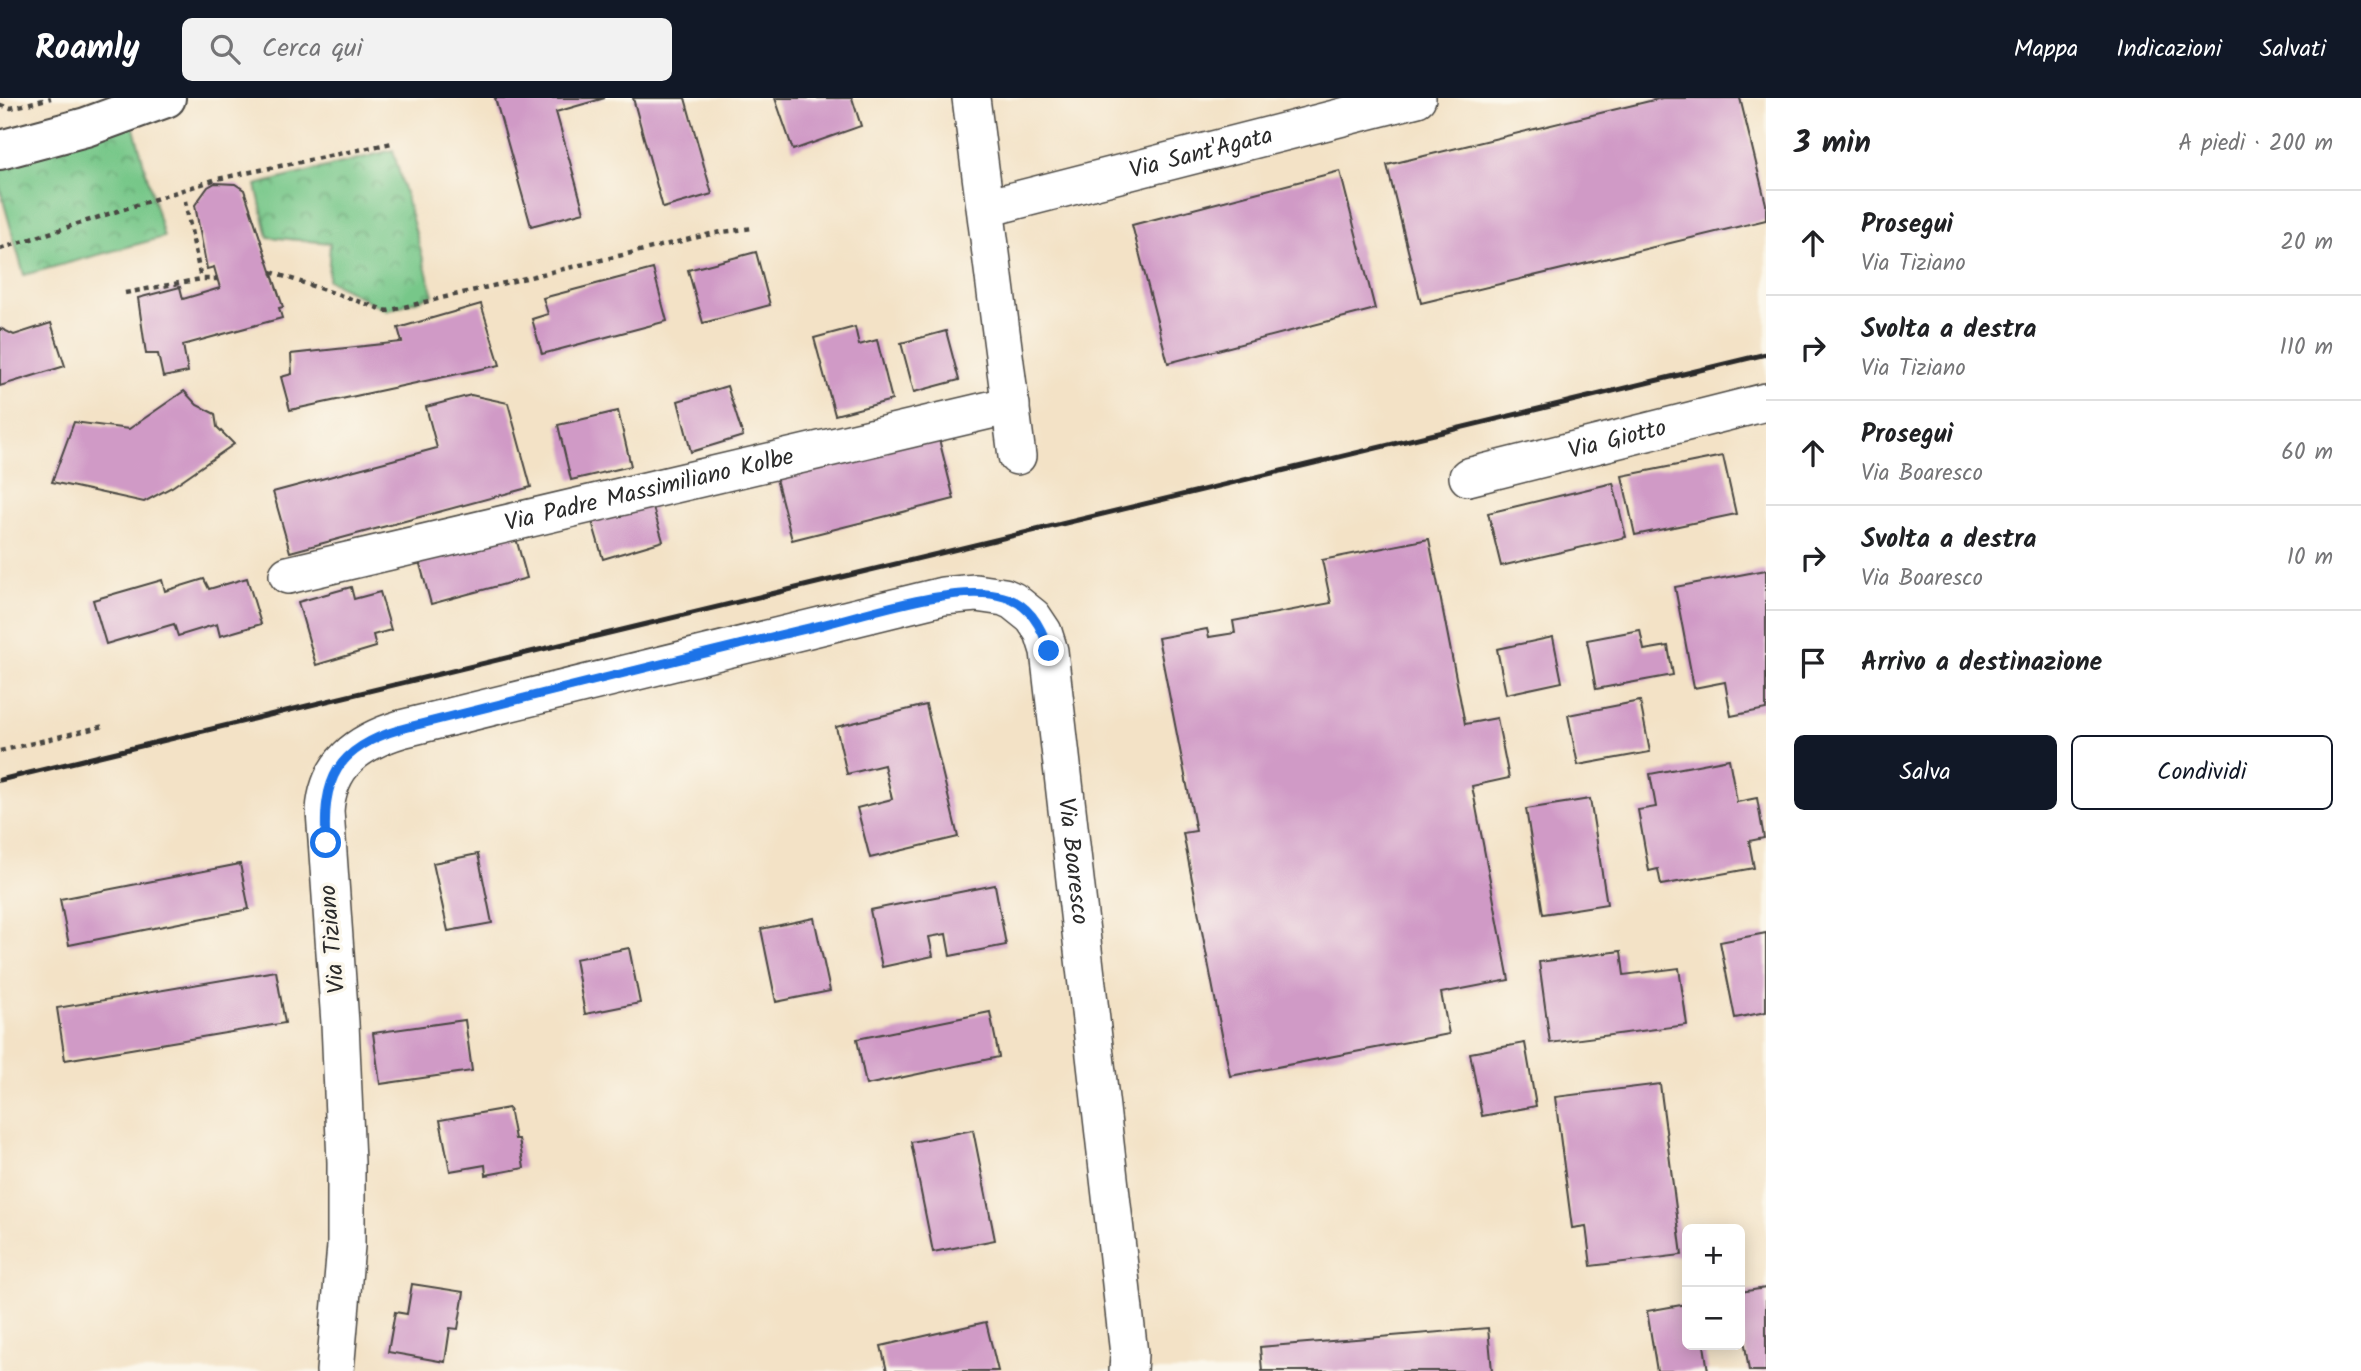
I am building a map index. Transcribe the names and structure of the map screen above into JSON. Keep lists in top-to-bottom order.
{
  "streets": {
    "street": [
      "Via Sant'Agata",
      "Via Giotto",
      "Via Padre Massimiliano Kolbe",
      "Via Boaresco",
      "Via Tiziano"
    ]
  },
  "crossings": [
    ["Via Boaresco", "Via Tiziano"]
  ],
  "page": {
    "header": "Roamly",
    "search": "Cerca qui",
    "nav": ["Mappa", "Indicazioni", "Salvati"],
    "heading": ["3 min", "A piedi · 200 m"],
    "list": [
      ["Prosegui", "Via Tiziano", "20 m"],
      ["Svolta a destra", "Via Tiziano", "110 m"],
      ["Prosegui", "Via Boaresco", "60 m"],
      ["Svolta a destra", "Via Boaresco", "10 m"],
      "Arrivo a destinazione"
    ],
    "buttons": ["Salva", "Condividi"],
    "map_buttons": ["+", "−"]
  }
}
